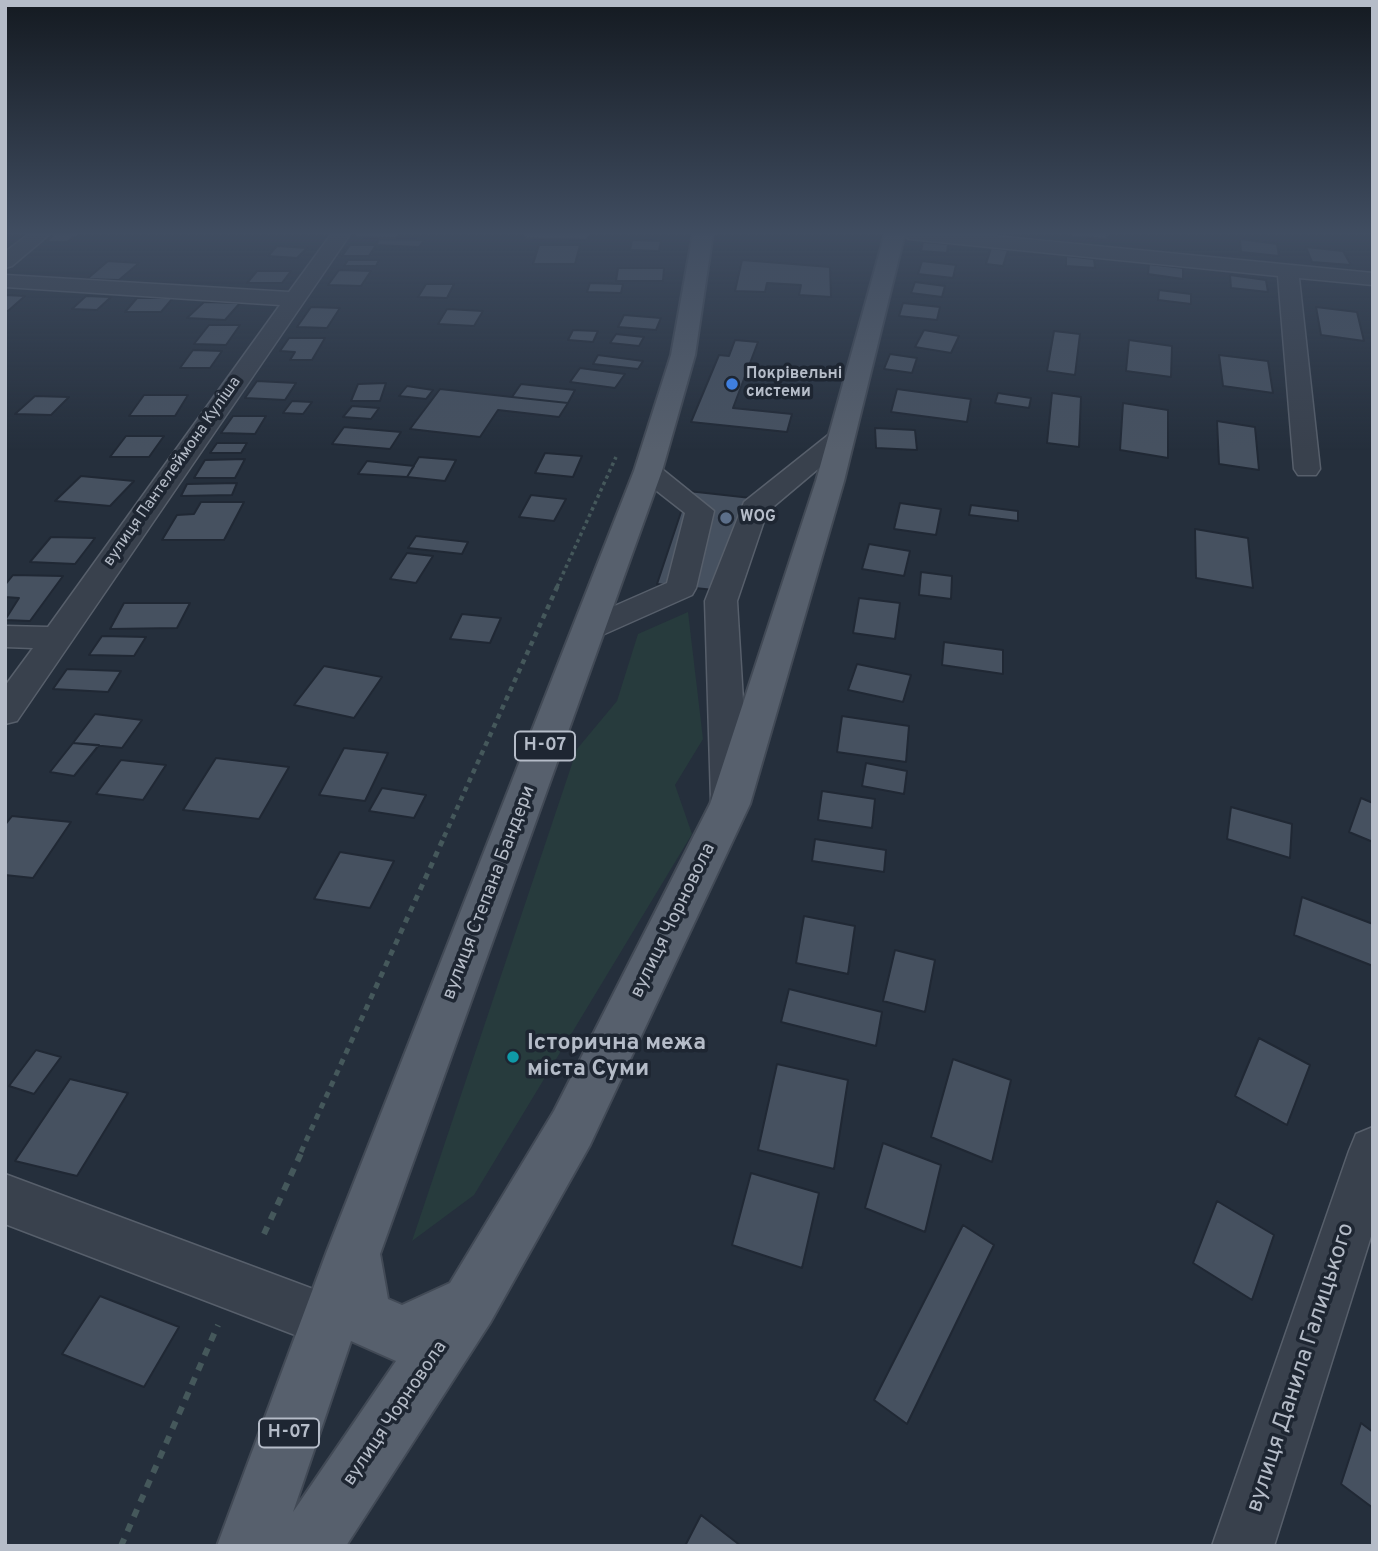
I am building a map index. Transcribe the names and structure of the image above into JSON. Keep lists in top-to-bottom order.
{
  "streets": {
    "main road": ["Н-07", "вулиця Степана Бандери", "вулиця Чорновола"],
    "street": ["вулиця Пантелеймона Куліша", "вулиця Данила Галицького"]
  },
  "places": ["Покрівельні системи", "WOG", "Історична межа міста Суми"]
}
